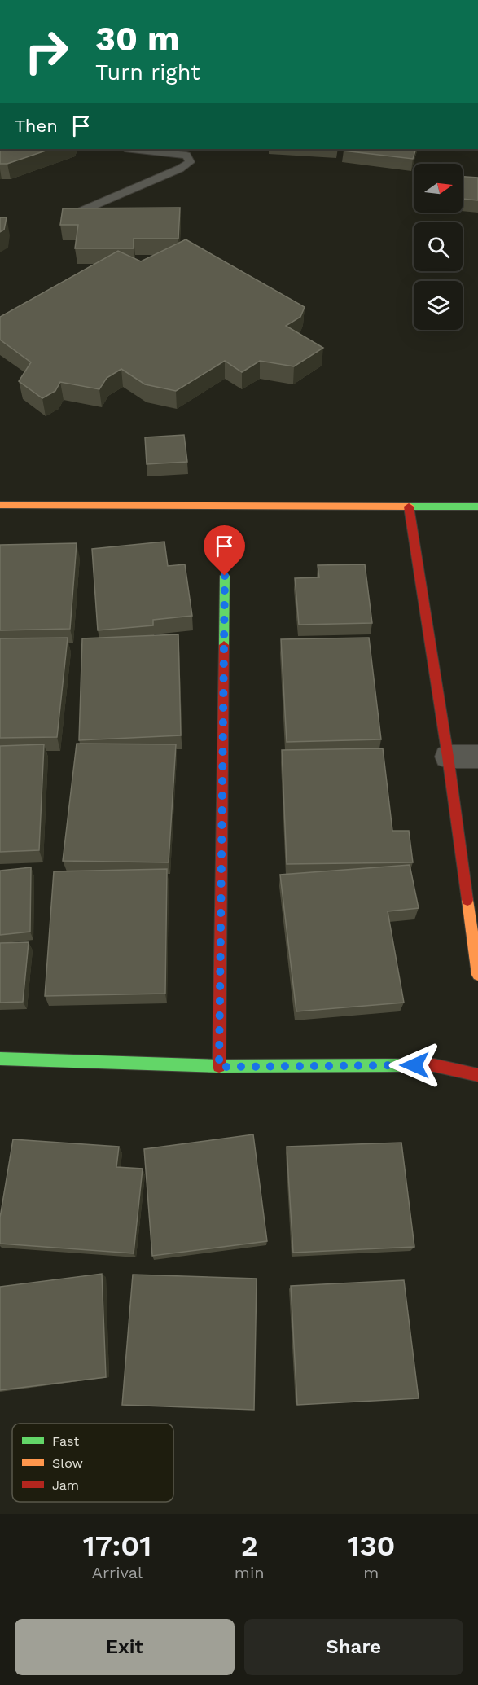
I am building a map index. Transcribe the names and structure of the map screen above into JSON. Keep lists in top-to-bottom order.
{
  "legend": ["Fast", "Slow", "Jam"],
  "north": "right",
  "page": {
    "turn": ["30 m", "Turn right"],
    "then": "Then",
    "eta": [
      "17:01",
      "Arrival",
      "2",
      "min",
      "130",
      "m"
    ],
    "buttons": ["Exit", "Share"]
  }
}
